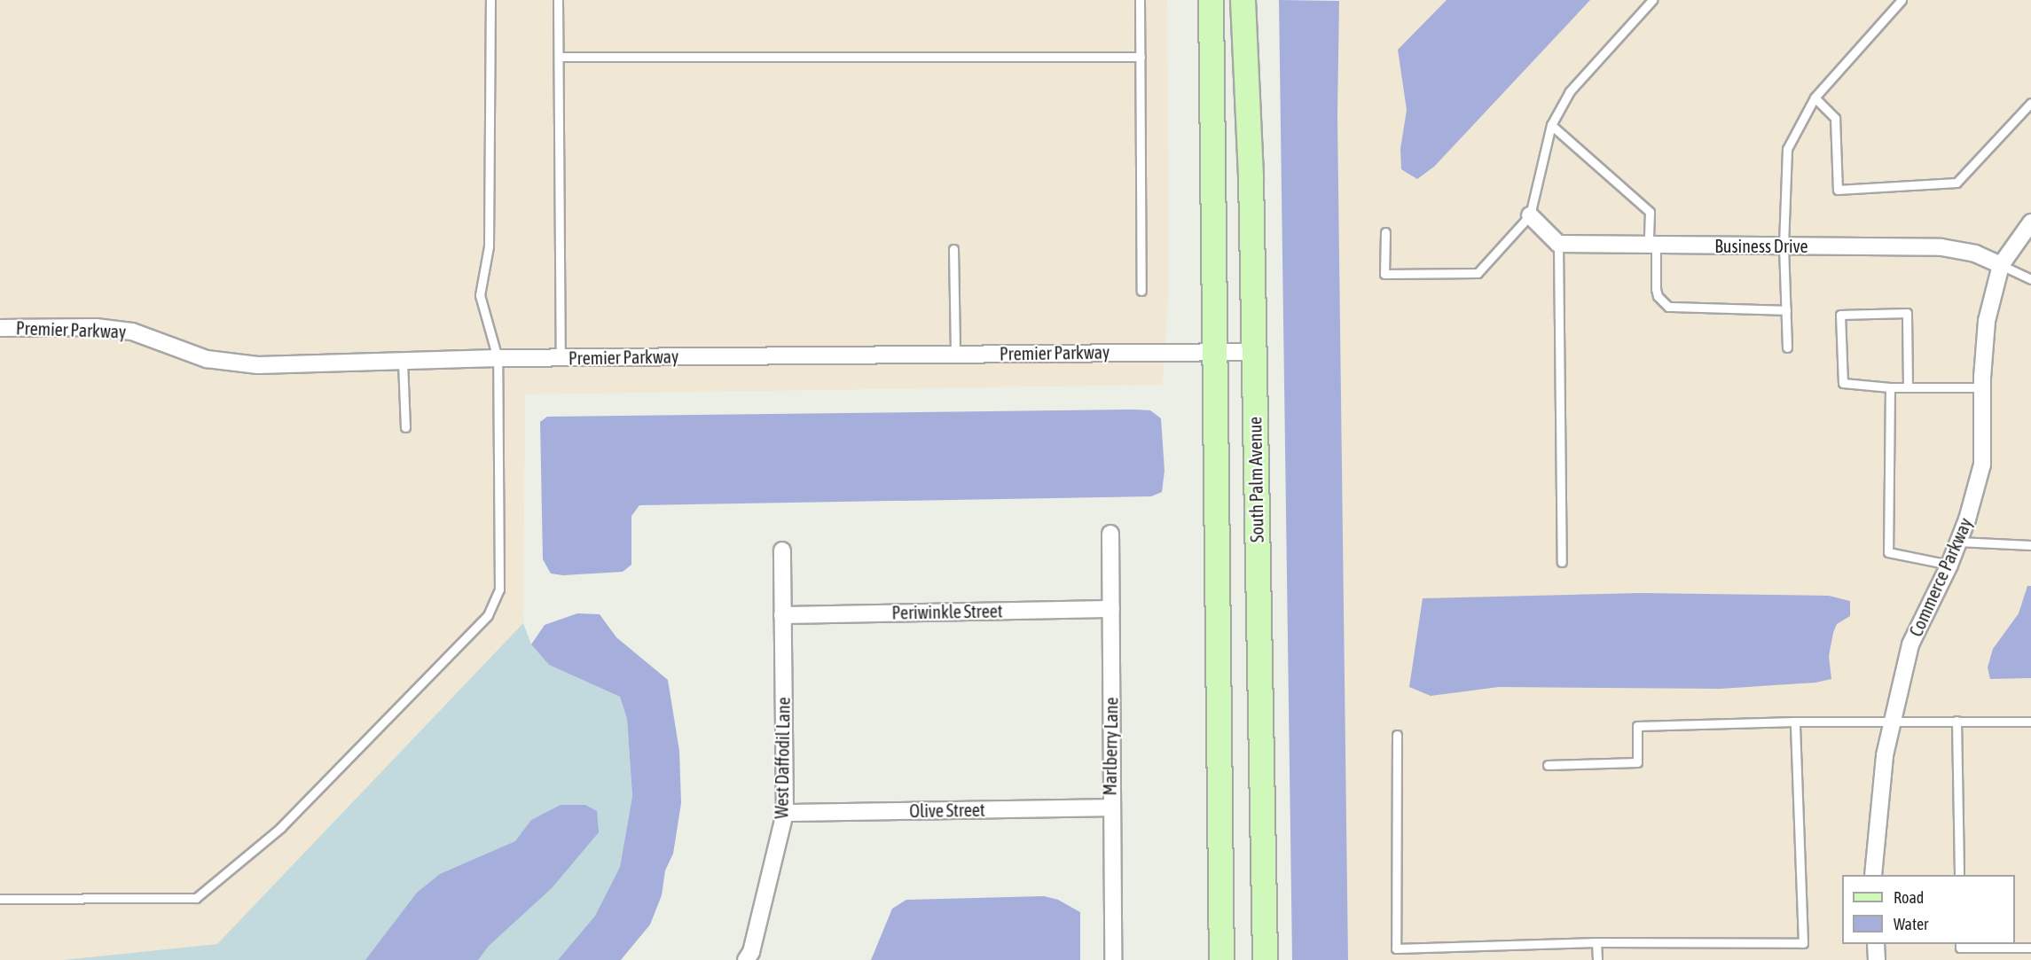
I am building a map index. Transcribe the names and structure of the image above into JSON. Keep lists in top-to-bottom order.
{
  "streets": {
    "main road": ["South Palm Avenue"],
    "street": [
      "Business Drive",
      "Premier Parkway",
      "Commerce Parkway",
      "Periwinkle Street",
      "Marlberry Lane",
      "West Daffodil Lane",
      "Olive Street"
    ]
  },
  "crossings": [
    ["Business Drive", "Commerce Parkway"],
    ["Premier Parkway", "South Palm Avenue"],
    ["Periwinkle Street", "Marlberry Lane"],
    ["Periwinkle Street", "West Daffodil Lane"],
    ["Marlberry Lane", "Olive Street"],
    ["West Daffodil Lane", "Olive Street"]
  ],
  "legend": ["Road", "Water"]
}
